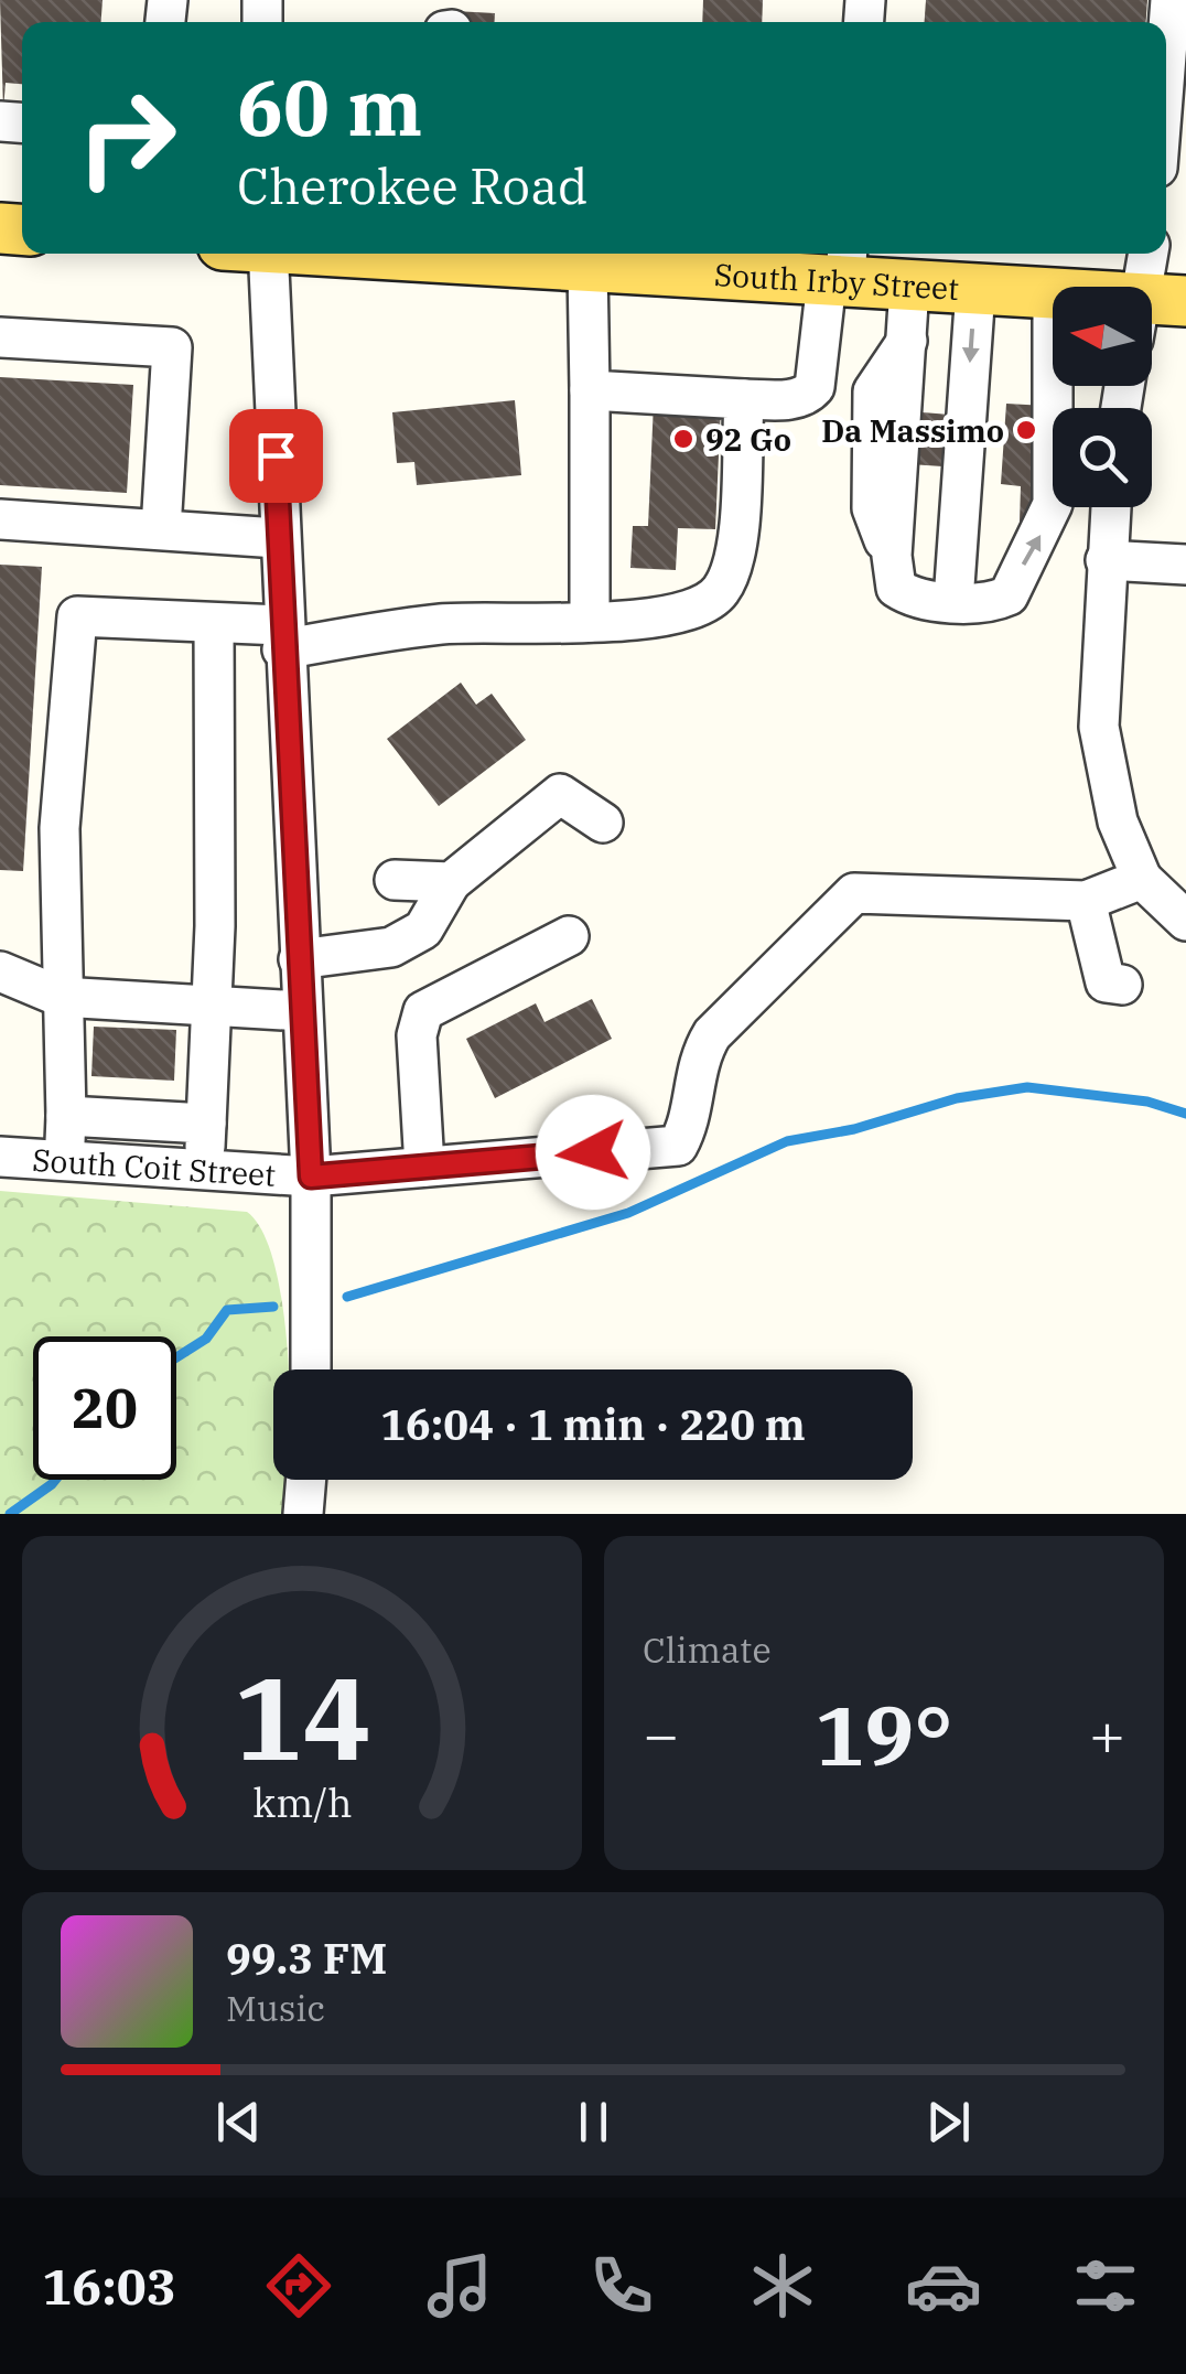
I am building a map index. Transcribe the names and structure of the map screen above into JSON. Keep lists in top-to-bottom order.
{
  "streets": {
    "main road": ["South Irby Street"],
    "street": ["South Coit Street"]
  },
  "places": ["Da Massimo", "92 Go"],
  "north": "left",
  "page": {
    "turn": ["60 m", "Cherokee Road"],
    "limit": "20",
    "trip": "16:04 · 1 min · 220 m",
    "tile": "Climate",
    "heat": ["−", "19°", "+"],
    "song": ["99.3 FM", "Music"],
    "tabs": "16:03",
    "gauge": ["14", "km/h"]
  }
}
